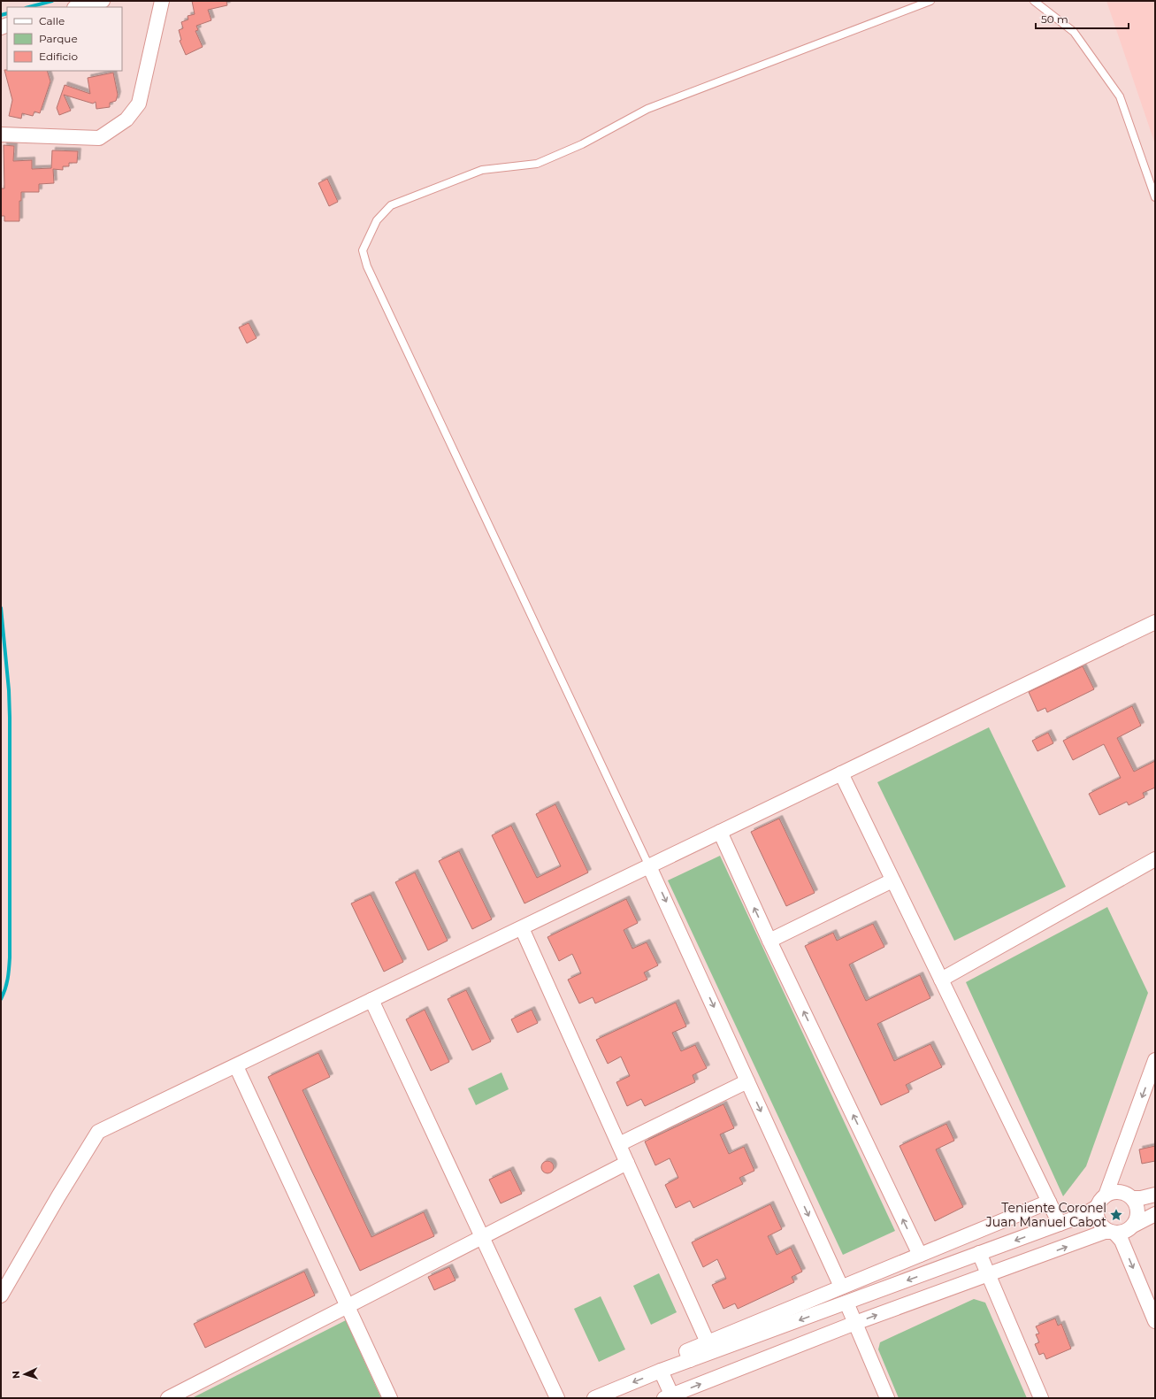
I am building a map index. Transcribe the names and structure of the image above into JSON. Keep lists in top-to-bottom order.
{
  "places": {
    "place": ["Teniente Coronel Juan Manuel Cabot"]
  },
  "legend": ["Calle", "Parque", "Edificio"],
  "scale_bar": "50 m",
  "north": "left"
}
